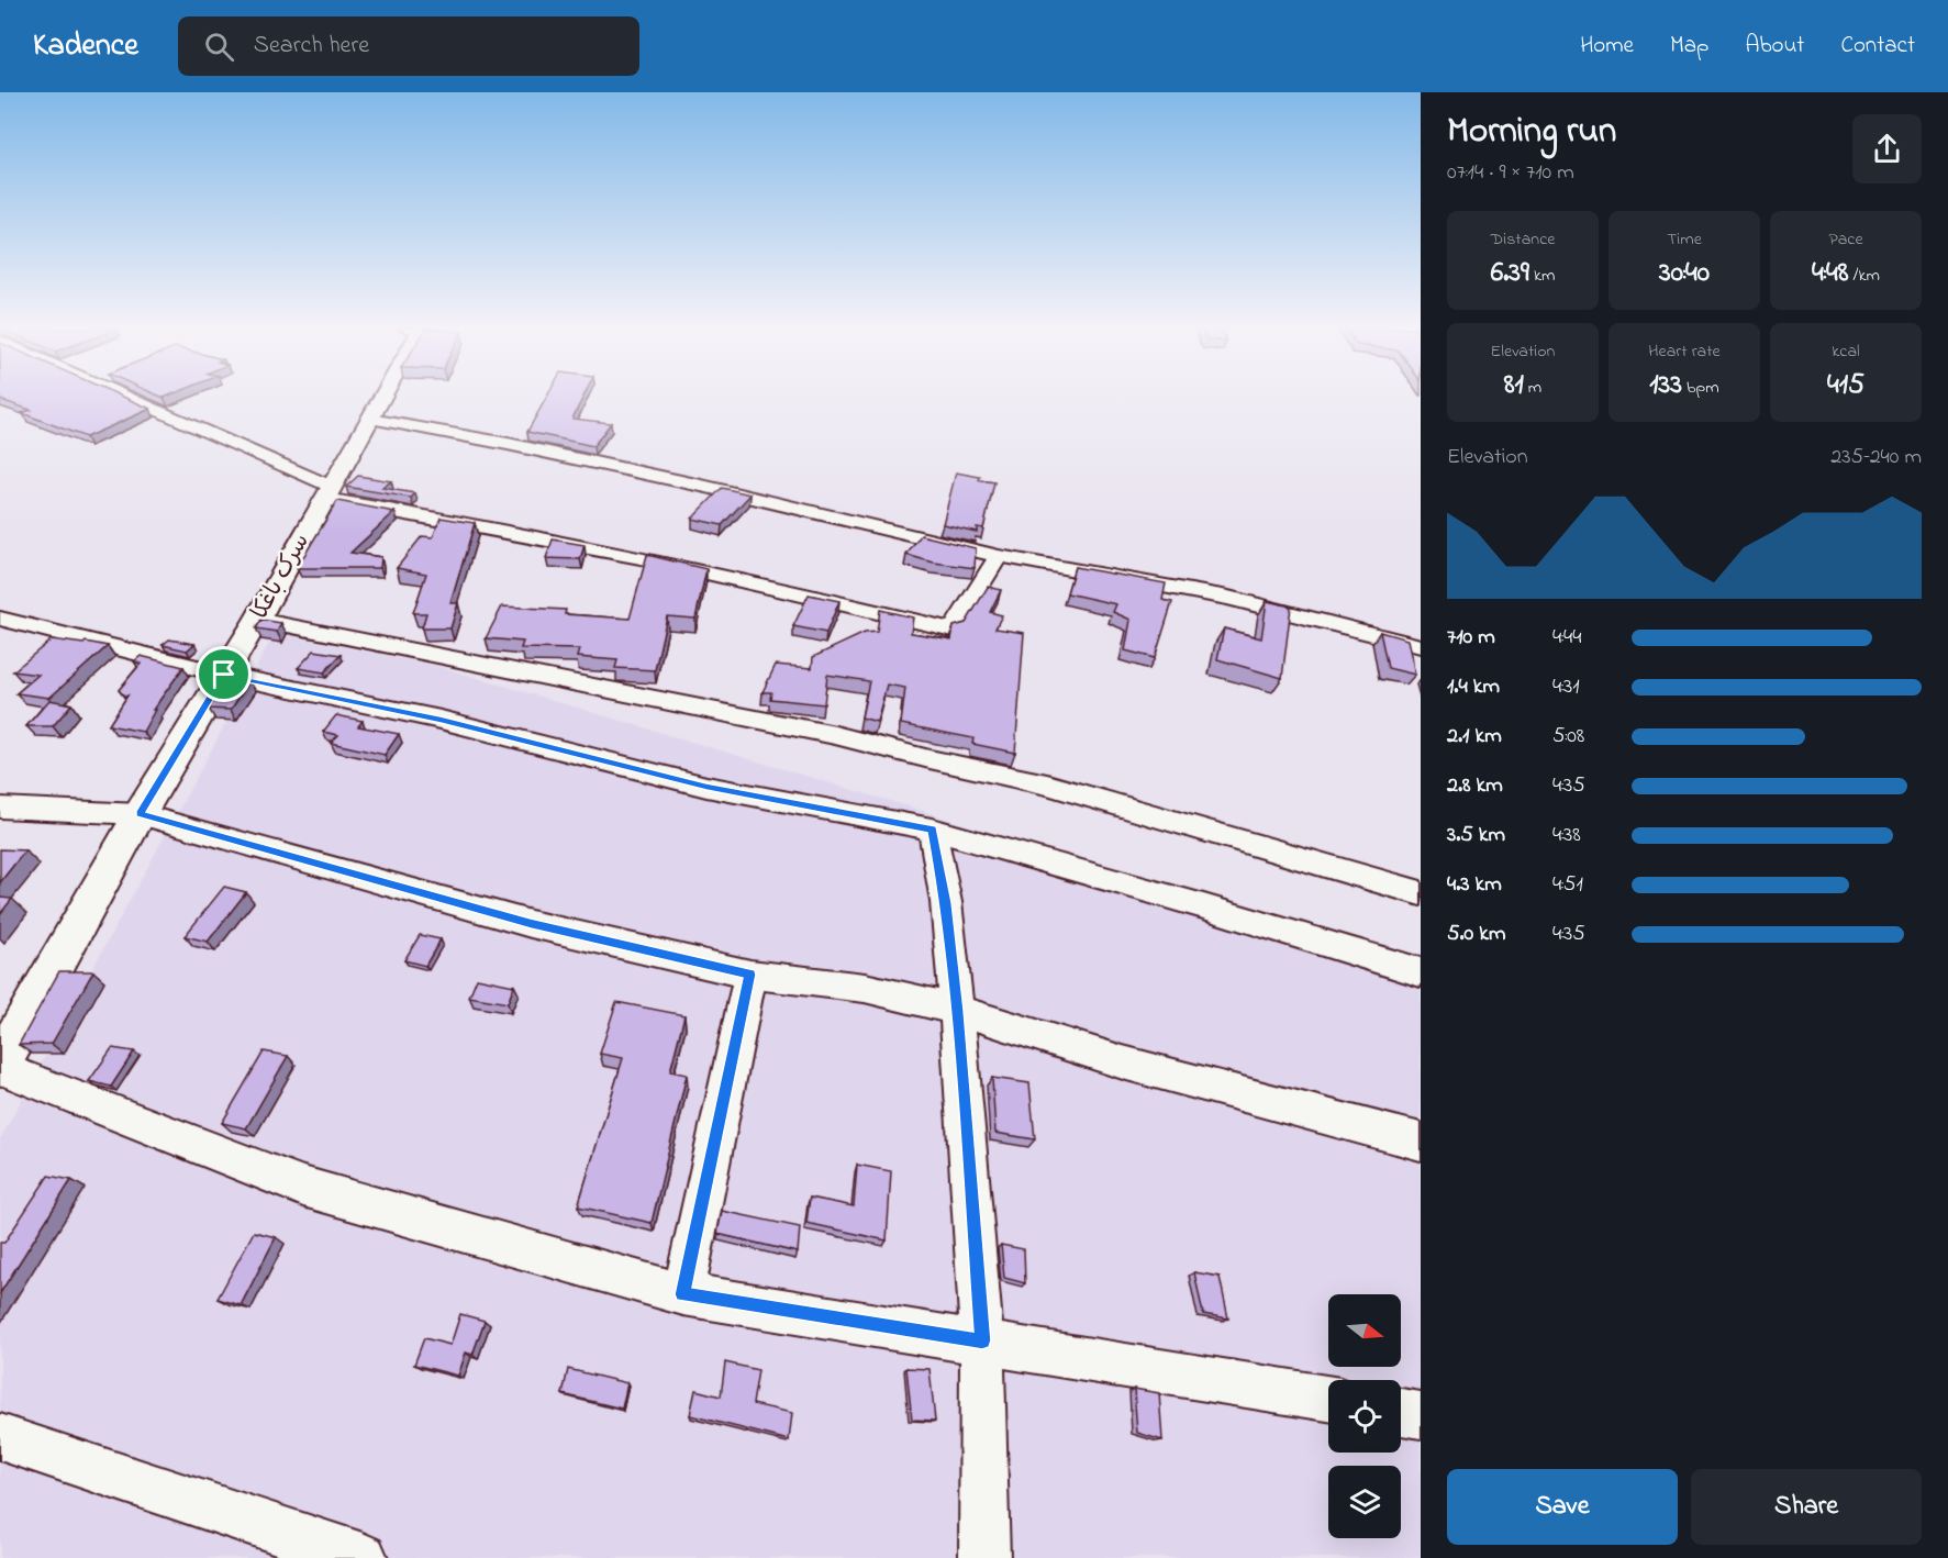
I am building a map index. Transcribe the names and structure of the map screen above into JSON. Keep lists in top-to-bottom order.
{
  "streets": {
    "street": ["سرک باغکا"]
  },
  "north": "right",
  "page": {
    "header": "Kadence",
    "search": "Search here",
    "nav": [
      "Home",
      "Map",
      "About",
      "Contact"
    ],
    "heading": ["Morning run", "07:14 · 9 × 710 m"],
    "stats": [
      ["Distance", "6.39 km"],
      ["Time", "30:40"],
      ["Pace", "4:48 /km"],
      ["Elevation", "81 m"],
      ["Heart rate", "133 bpm"],
      ["kcal", "415"]
    ],
    "chart": ["Elevation", "235–240 m"],
    "list": [
      {
        "name": "710 m",
        "note": "4:44"
      },
      {
        "name": "1.4 km",
        "note": "4:31"
      },
      {
        "name": "2.1 km",
        "note": "5:08"
      },
      {
        "name": "2.8 km",
        "note": "4:35"
      },
      {
        "name": "3.5 km",
        "note": "4:38"
      },
      {
        "name": "4.3 km",
        "note": "4:51"
      },
      {
        "name": "5.0 km",
        "note": "4:35"
      }
    ],
    "buttons": ["Save", "Share"]
  }
}
